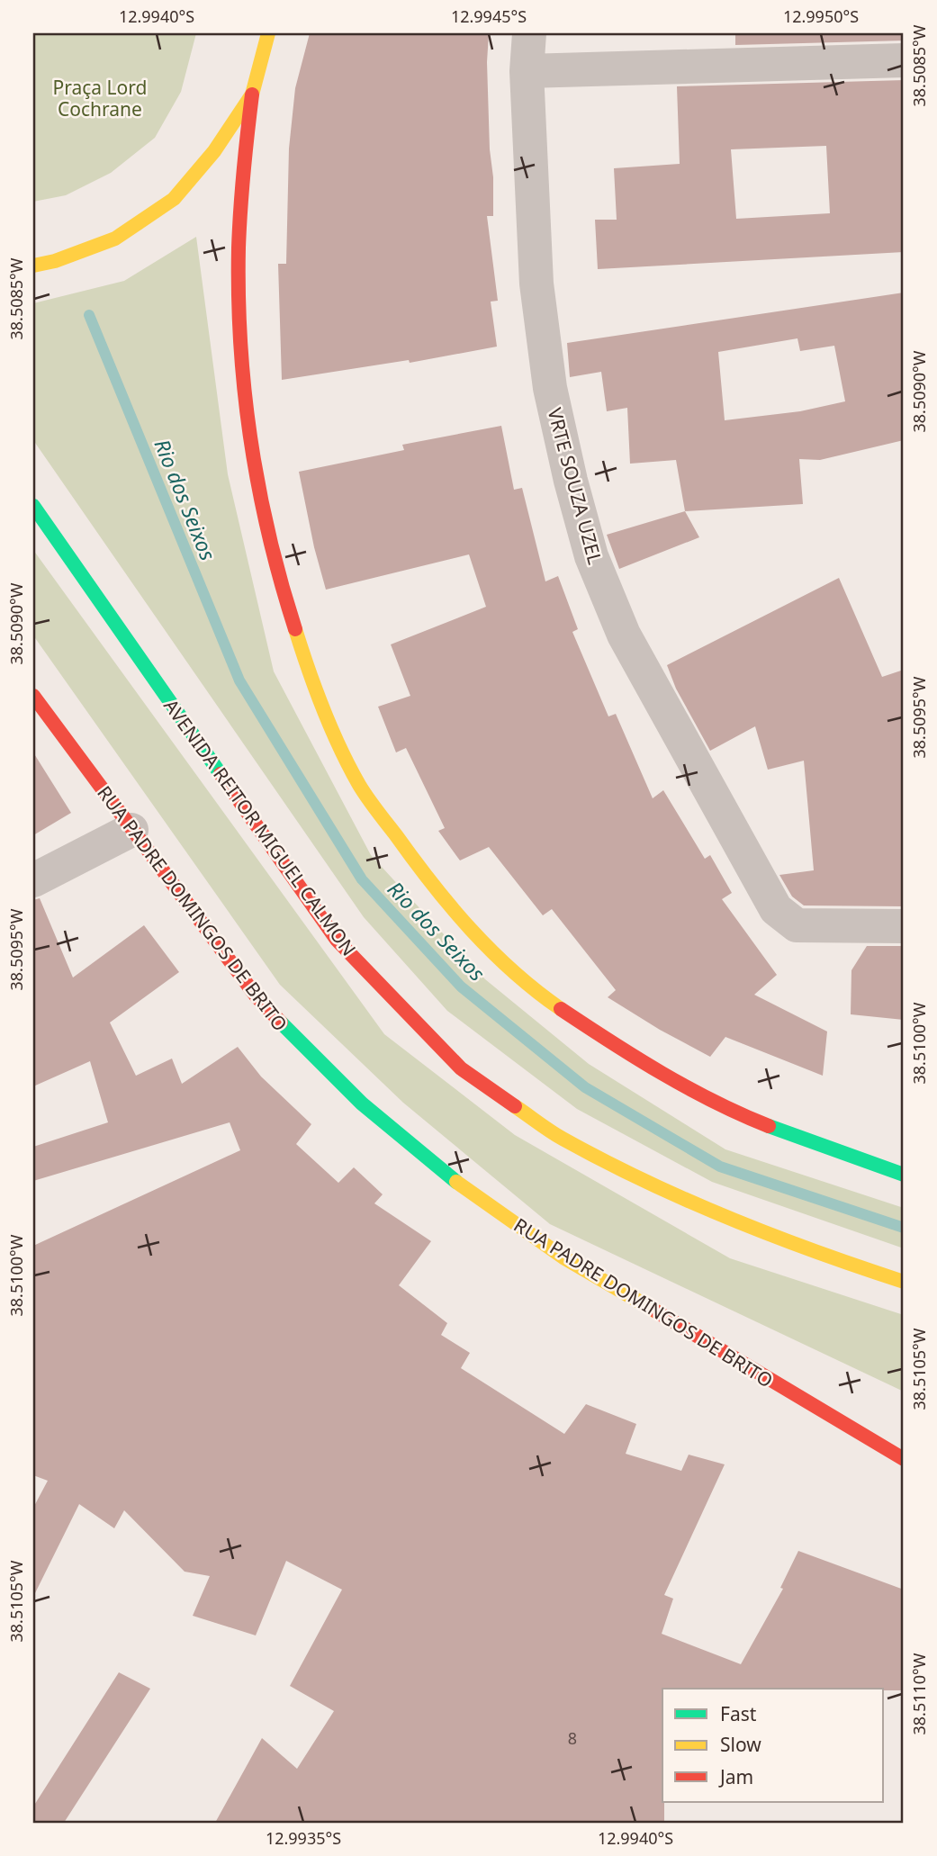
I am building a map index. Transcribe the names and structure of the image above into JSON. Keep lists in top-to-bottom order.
{
  "streets": {
    "main road": ["AVENIDA REITOR MIGUEL CALMON", "RUA PADRE DOMINGOS DE BRITO"],
    "street": ["VRTE SOUZA UZEL"]
  },
  "water": ["Rio dos Seixos"],
  "parks": ["Praça Lord Cochrane"],
  "house_numbers": ["8"],
  "legend": ["Fast", "Slow", "Jam"],
  "coordinates": [
    "12.9940°S",
    "12.9945°S",
    "12.9950°S",
    "38.5085°W",
    "38.5090°W",
    "38.5095°W",
    "38.5100°W",
    "38.5105°W",
    "38.5110°W",
    "12.9935°S"
  ]
}
